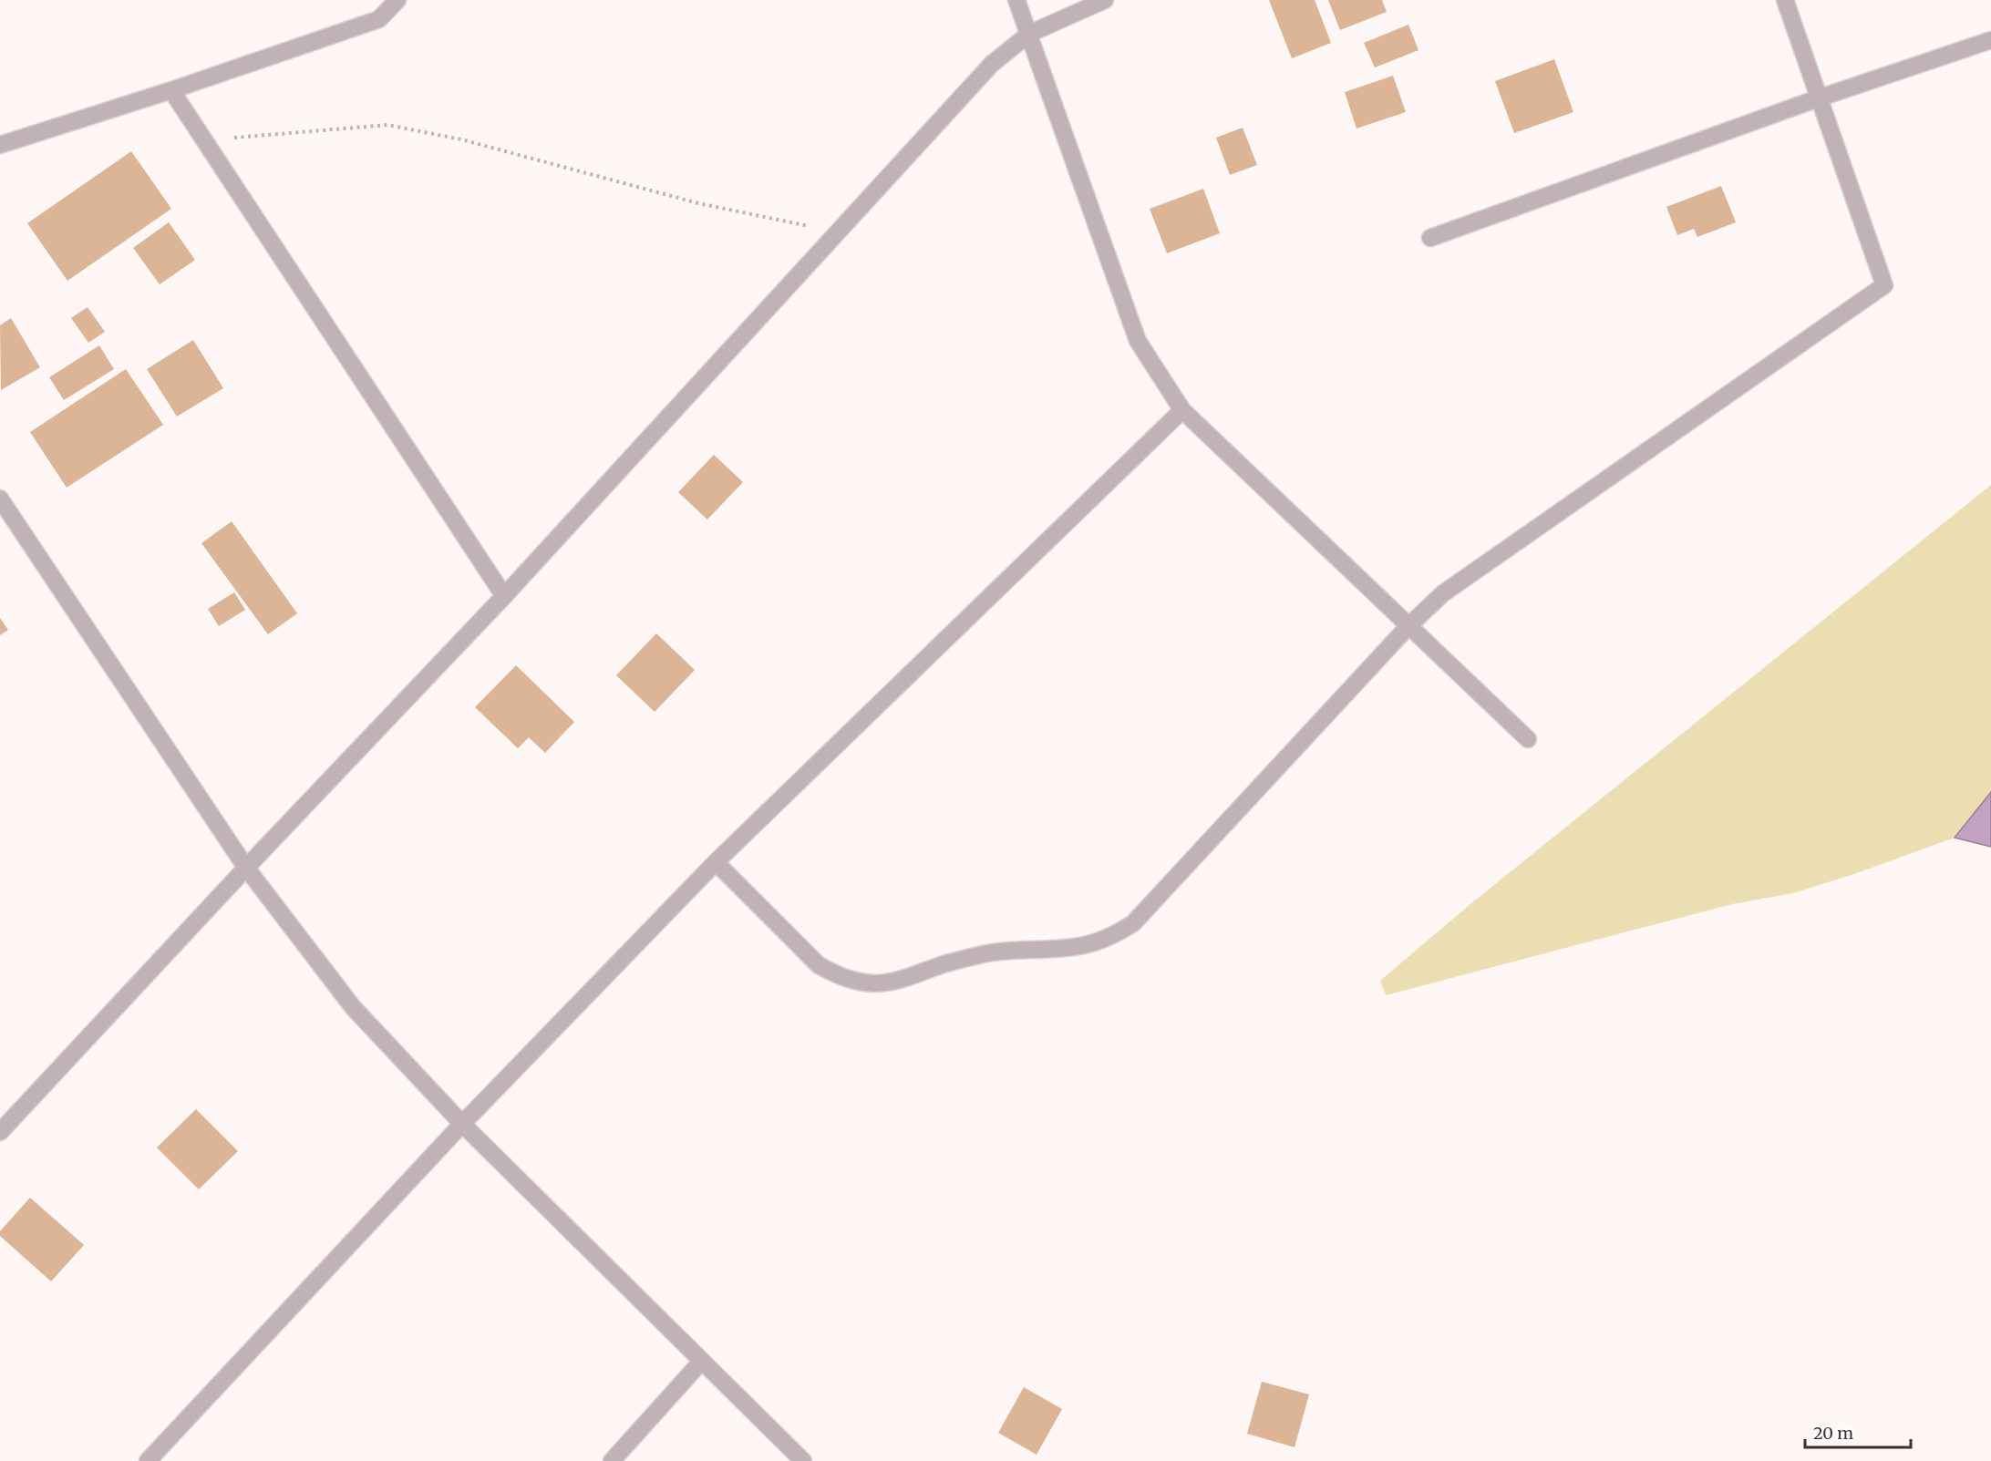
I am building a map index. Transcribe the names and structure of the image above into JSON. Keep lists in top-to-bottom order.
{
  "scale_bar": "20 m"
}
